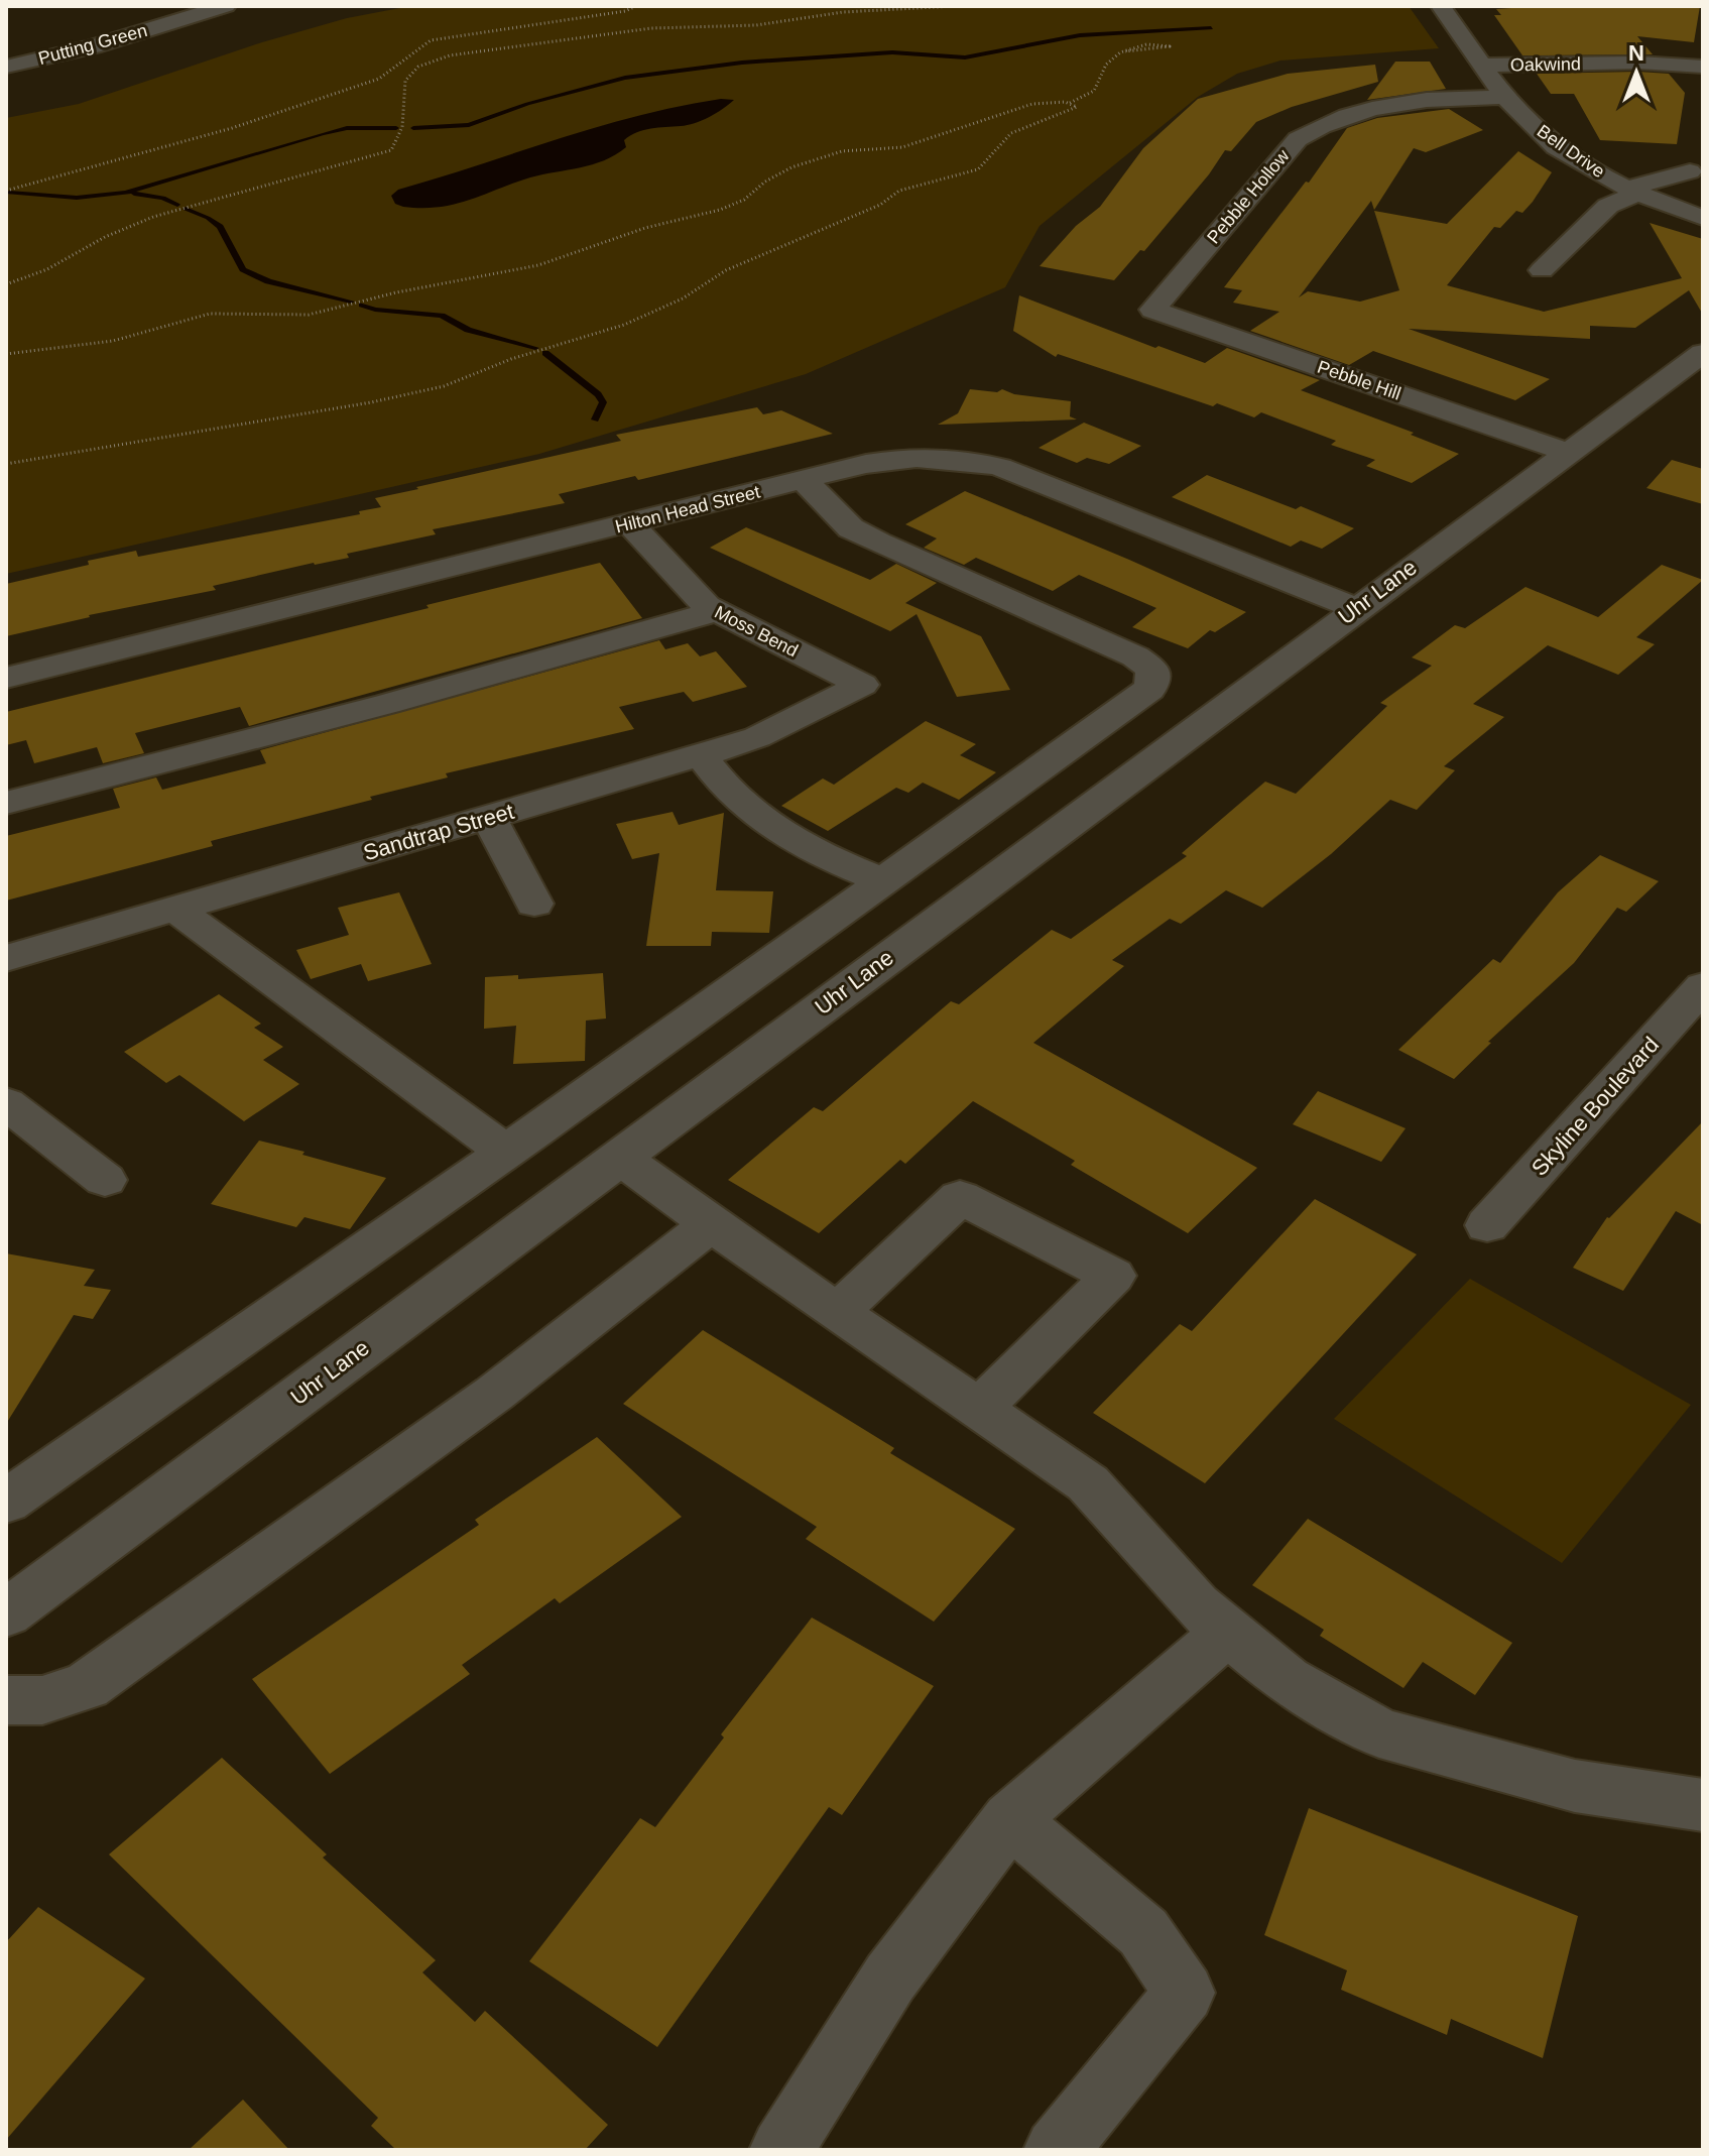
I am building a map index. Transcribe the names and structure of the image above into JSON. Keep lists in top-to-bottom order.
{
  "streets": {
    "street": [
      "Putting Green",
      "Oakwind",
      "Bell Drive",
      "Pebble Hollow",
      "Pebble Hill",
      "Hilton Head Street",
      "Uhr Lane",
      "Moss Bend",
      "Sandtrap Street",
      "Skyline Boulevard"
    ]
  },
  "crossings": [
    ["Oakwind", "Bell Drive"],
    ["Bell Drive", "Pebble Hollow"],
    ["Pebble Hollow", "Pebble Hill"],
    ["Pebble Hill", "Uhr Lane"],
    ["Hilton Head Street", "Uhr Lane"],
    ["Hilton Head Street", "Moss Bend"],
    ["Moss Bend", "Sandtrap Street"]
  ],
  "north": "top"
}
